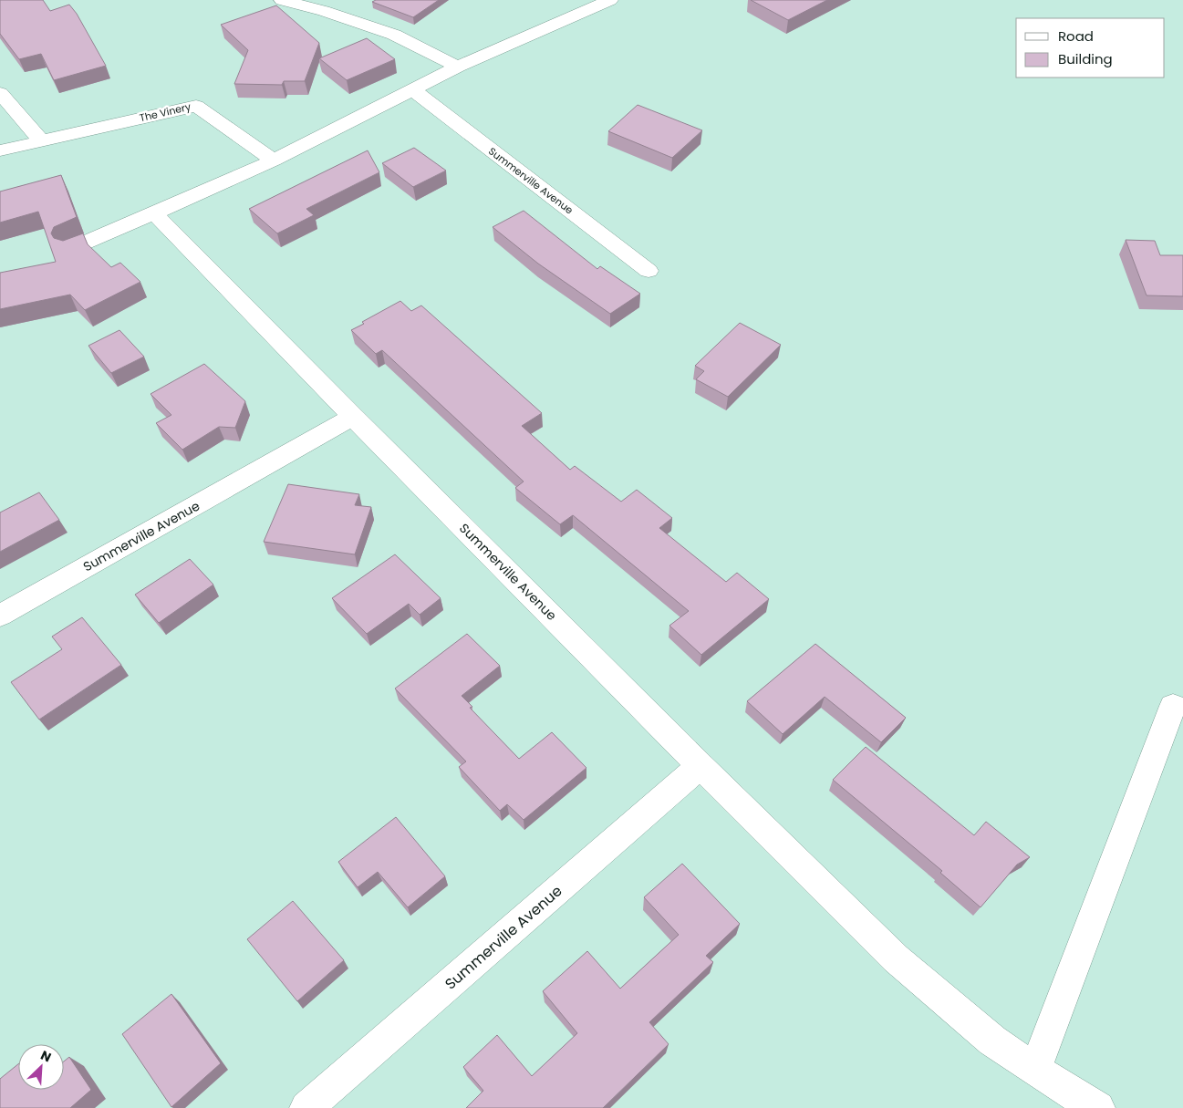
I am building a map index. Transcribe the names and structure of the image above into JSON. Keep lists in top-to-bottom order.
{
  "streets": {
    "street": ["The Vinery", "Summerville Avenue"]
  },
  "legend": ["Road", "Building"],
  "north": "top right"
}
